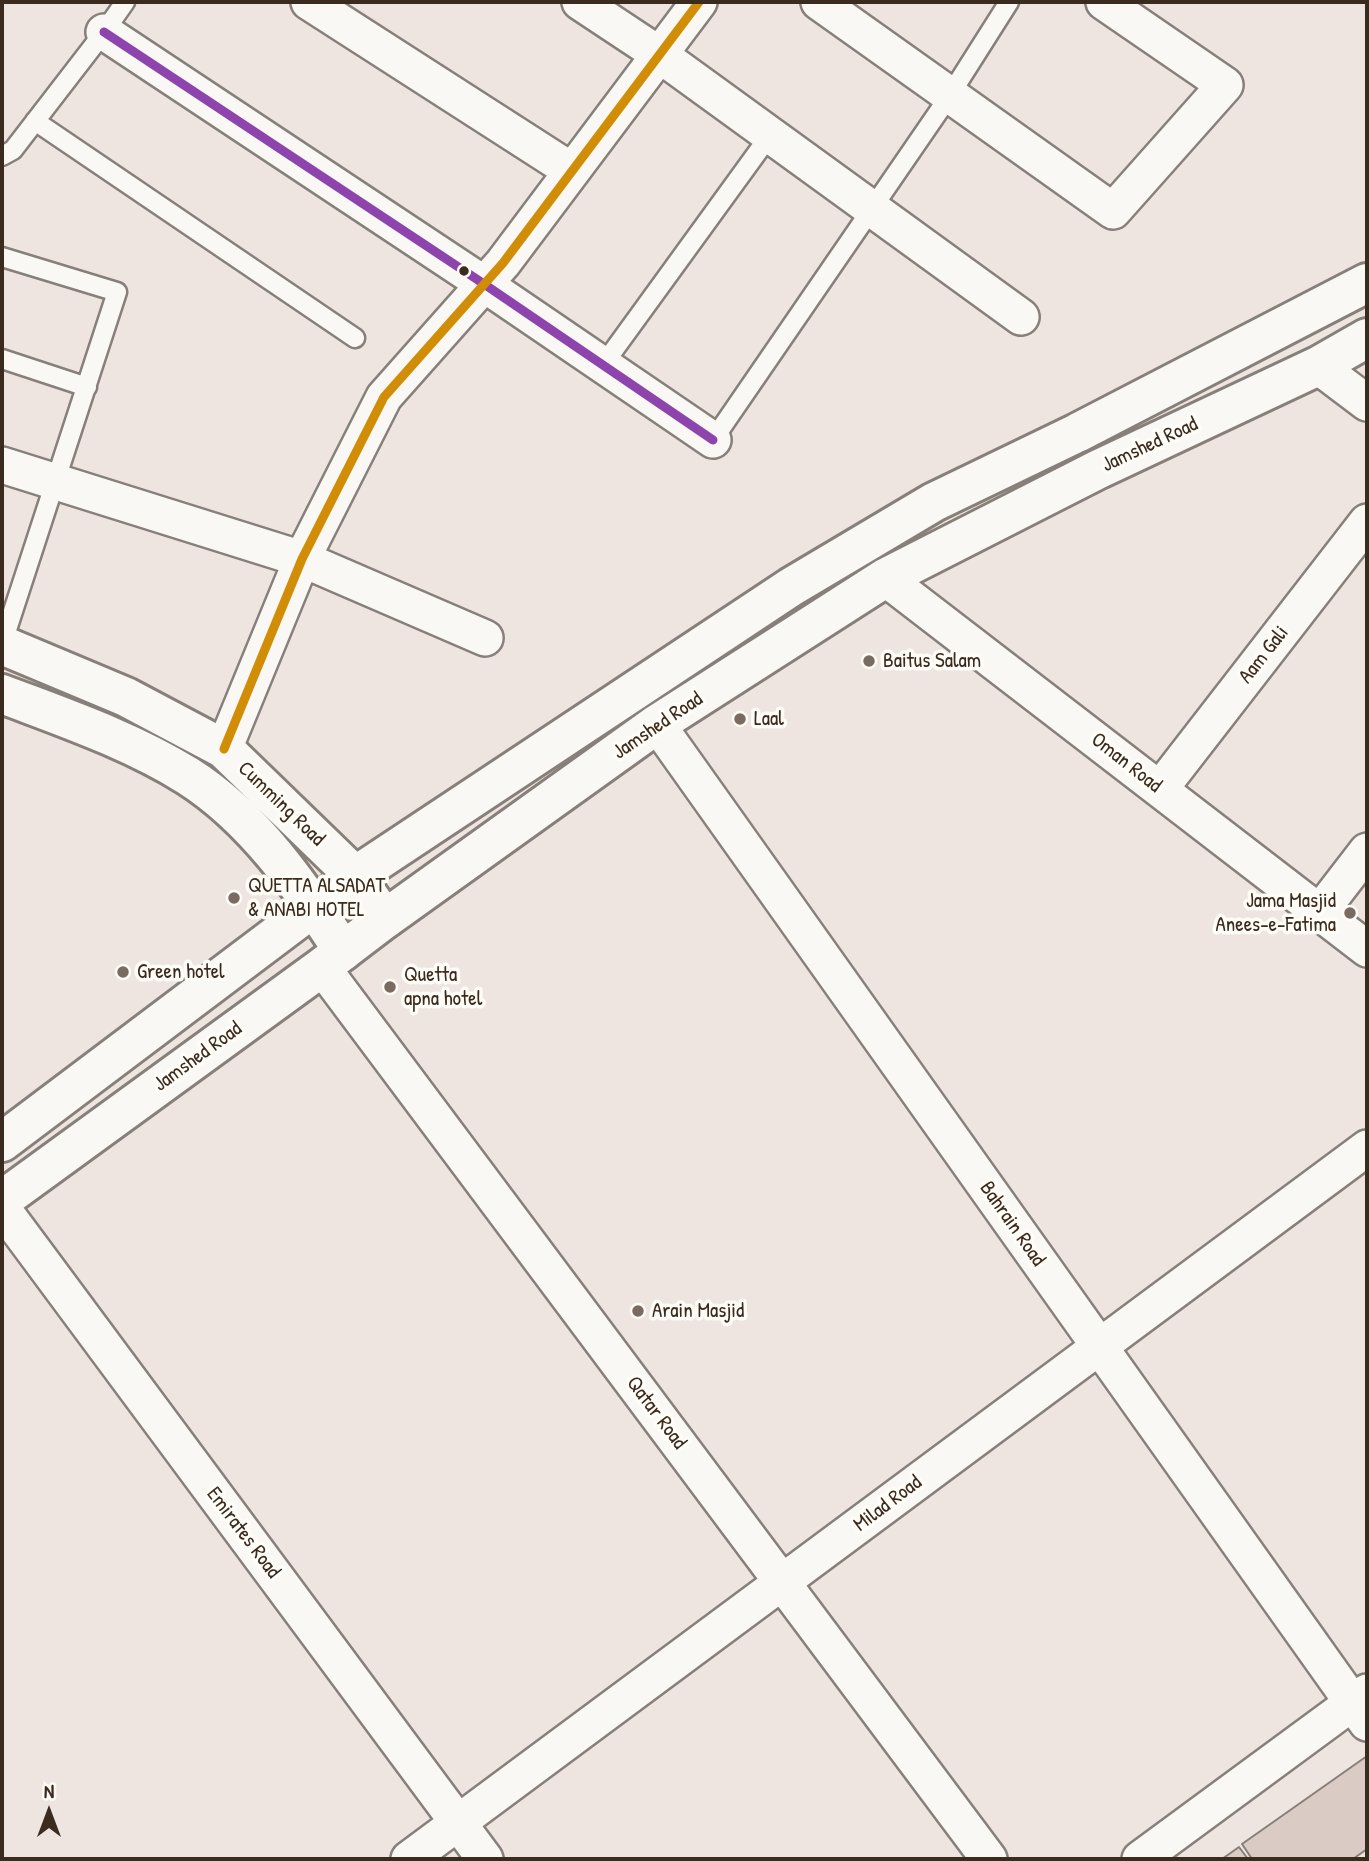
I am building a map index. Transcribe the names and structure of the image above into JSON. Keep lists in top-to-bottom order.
{
  "streets": {
    "main road": ["Jamshed Road", "Cumming Road"],
    "street": [
      "Aam Gali",
      "Oman Road",
      "Bahrain Road",
      "Qatar Road",
      "Milad Road",
      "Emirates Road"
    ]
  },
  "crossings": [
    ["Jamshed Road", "Oman Road"],
    ["Jamshed Road", "Cumming Road"],
    ["Jamshed Road", "Bahrain Road"],
    ["Jamshed Road", "Qatar Road"],
    ["Aam Gali", "Oman Road"],
    ["Cumming Road", "Qatar Road"],
    ["Bahrain Road", "Milad Road"],
    ["Qatar Road", "Milad Road"],
    ["Milad Road", "Emirates Road"]
  ],
  "places": [
    "Baitus Salam",
    "Laal",
    "QUETTA ALSADAT & ANABI HOTEL",
    "Jama Masjid Anees-e-Fatima",
    "Green hotel",
    "Quetta apna hotel",
    "Arain Masjid"
  ],
  "north": "top"
}
